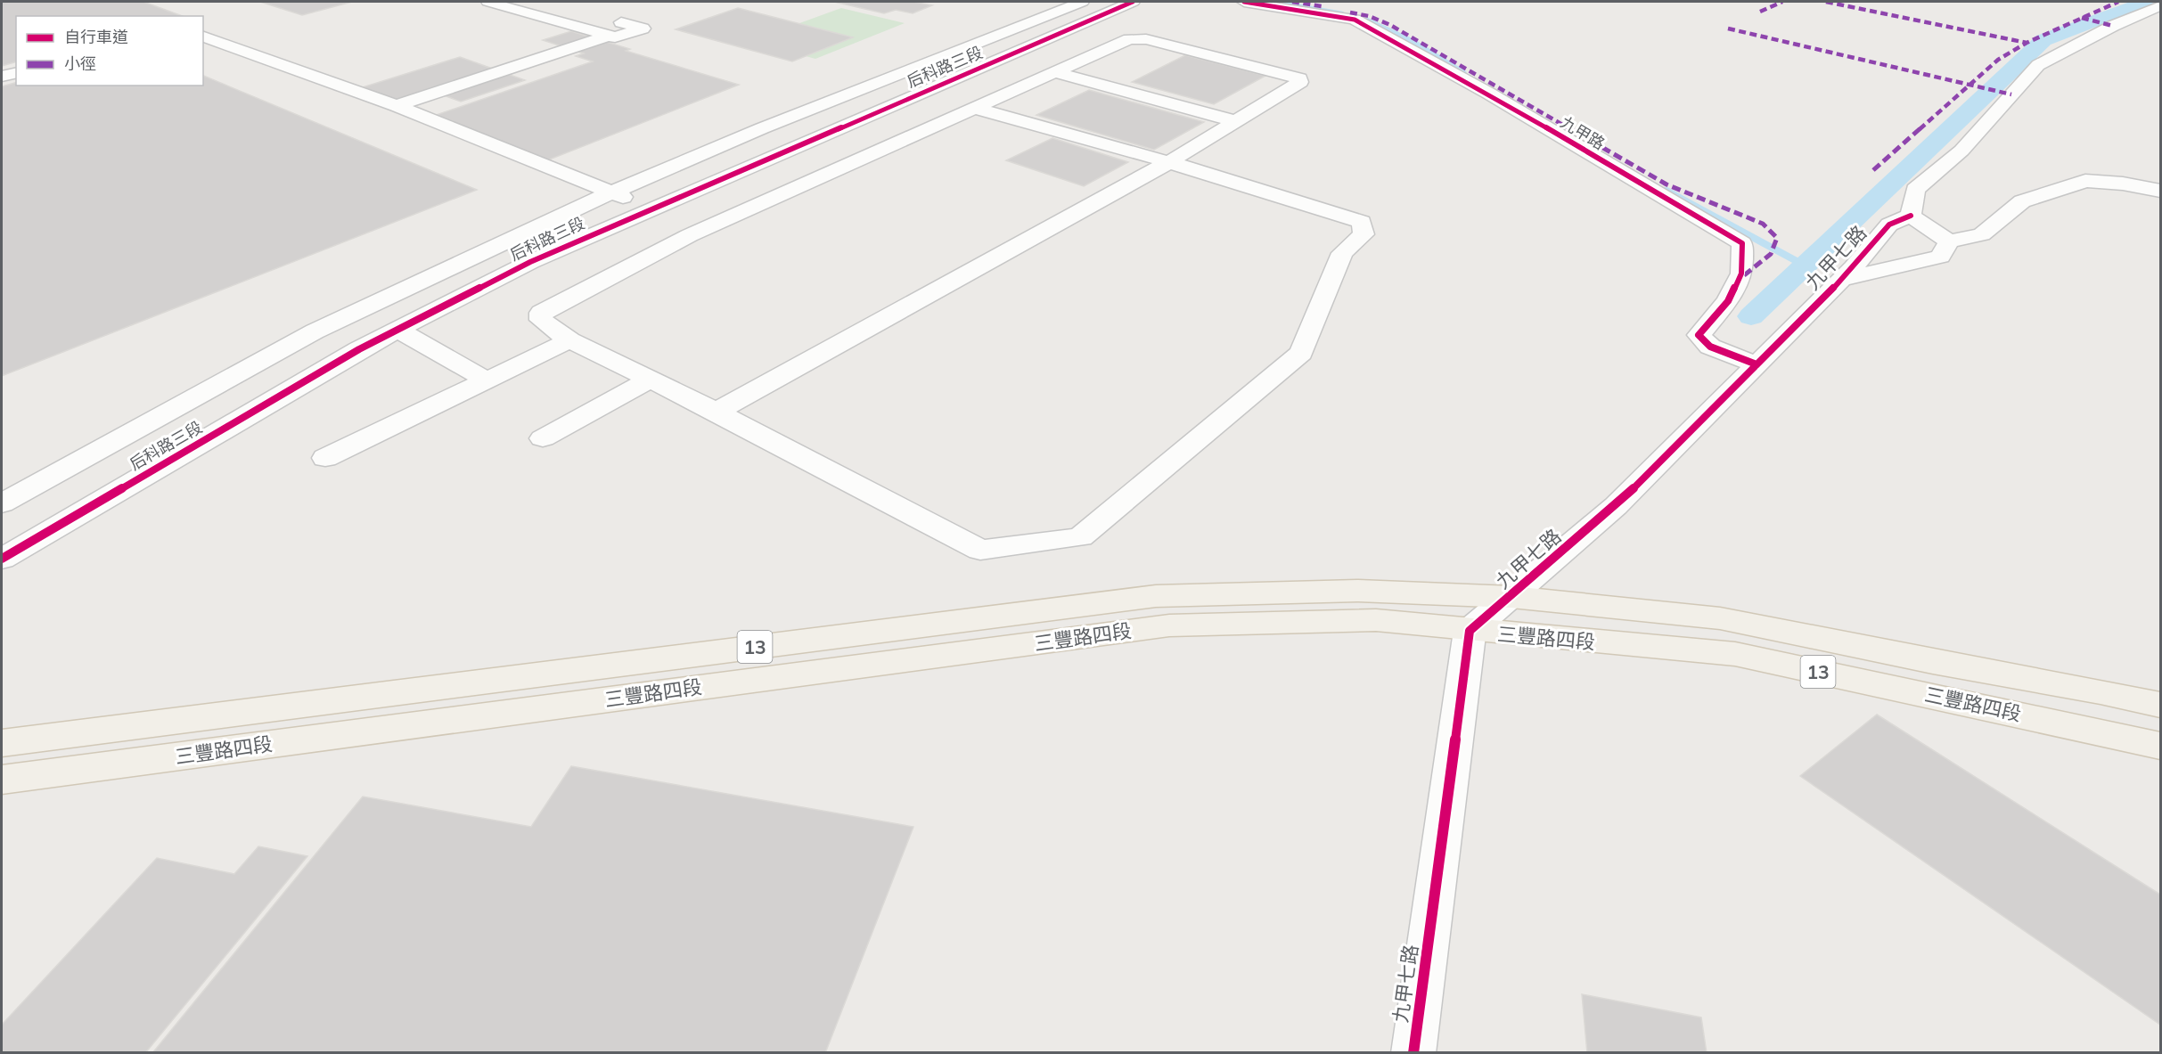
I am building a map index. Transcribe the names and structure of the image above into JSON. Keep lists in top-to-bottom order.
{
  "streets": {
    "main road": ["三豐路四段", "13"],
    "street": ["后科路三段", "九甲路", "九甲七路"]
  },
  "crossings": [
    ["九甲路", "九甲七路"],
    ["九甲七路", "三豐路四段"]
  ],
  "legend": ["自行車道", "小徑"]
}
